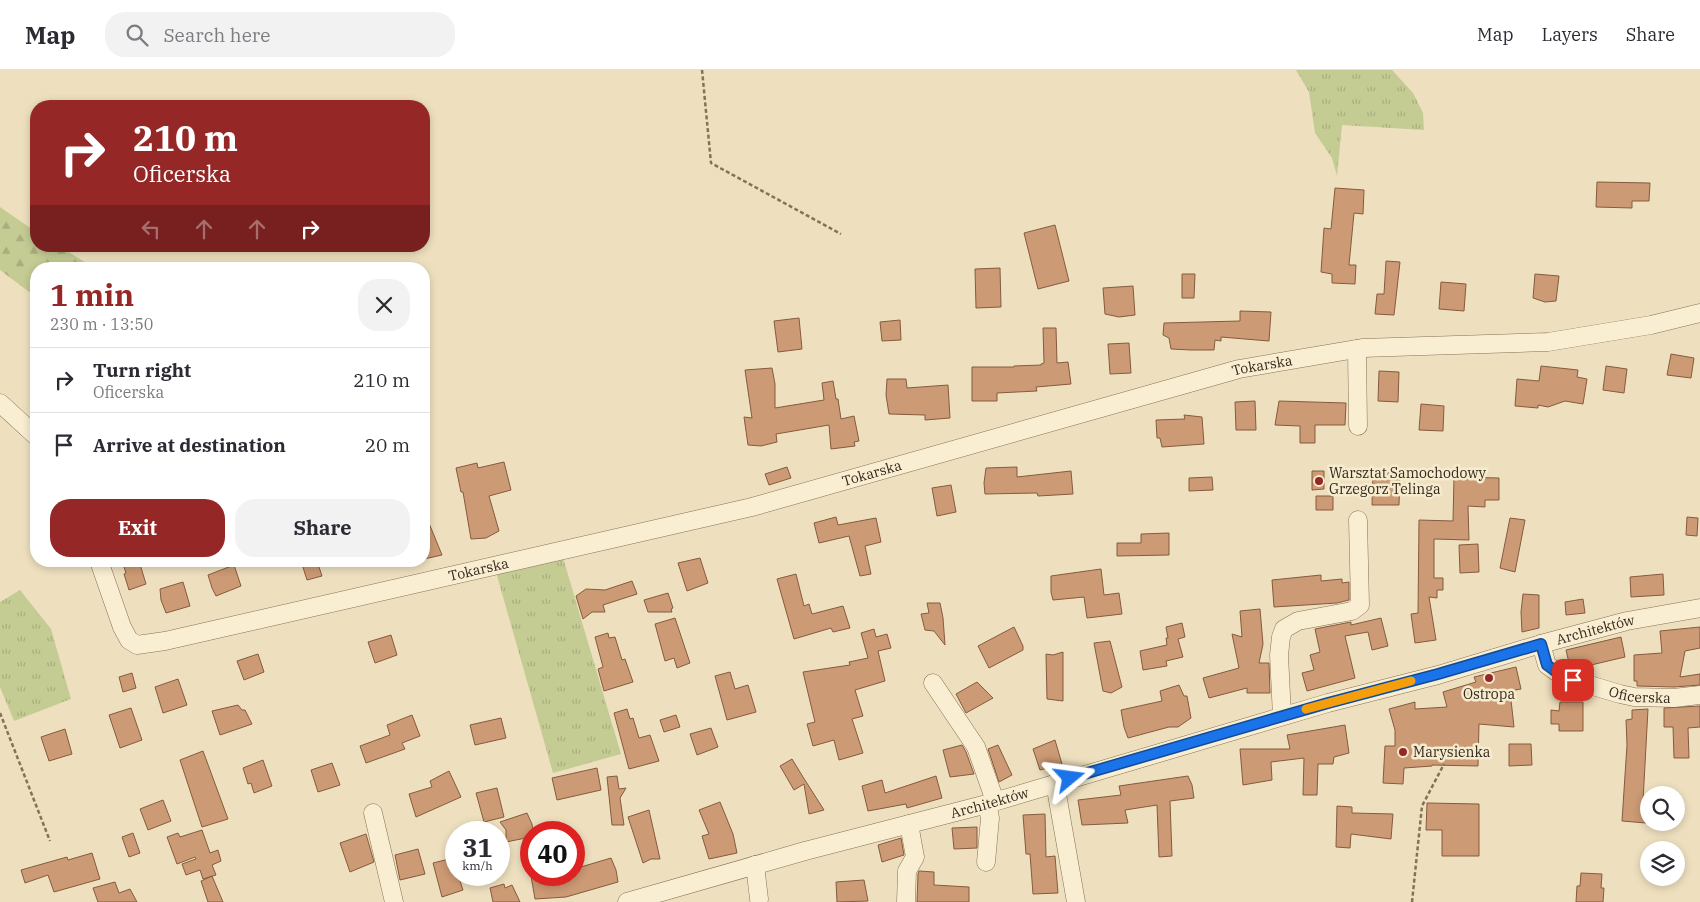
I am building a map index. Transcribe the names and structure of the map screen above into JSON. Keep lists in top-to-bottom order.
{
  "streets": {
    "street": ["Tokarska", "Architektów", "Oficerska"]
  },
  "crossings": [
    ["Architektów", "Oficerska"]
  ],
  "places": ["Warsztat Samochodowy Grzegorz Telinga", "Ostropa", "Marysienka"],
  "page": {
    "header": "Map",
    "search": "Search here",
    "nav": ["Map", "Layers", "Share"],
    "turn": ["210 m", "Oficerska"],
    "heading": ["1 min", "230 m · 13:50"],
    "list": [
      {
        "name": "Turn right",
        "note": "Oficerska",
        "value": "210 m"
      },
      {
        "name": "Arrive at destination",
        "value": "20 m"
      }
    ],
    "buttons": ["Exit", "Share"],
    "speed": "31 km/h",
    "limit": "40"
  }
}
